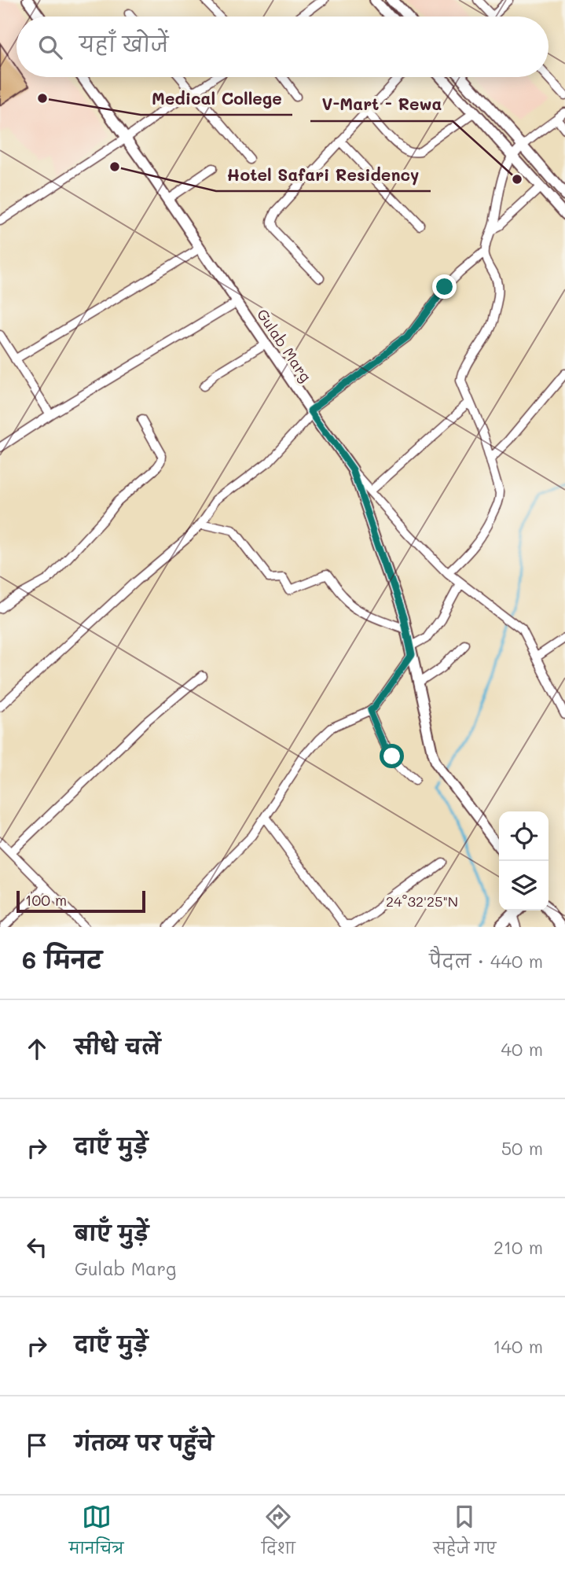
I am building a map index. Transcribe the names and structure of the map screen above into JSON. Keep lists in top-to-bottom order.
{
  "streets": {
    "street": ["Gulab Marg"]
  },
  "places": ["Medical College", "Hotel Safari Residency", "V-Mart - Rewa"],
  "scale_bar": "100 m",
  "page": {
    "search": "यहाँ खोजें",
    "scale": "100 m",
    "heading": ["6 मिनट", "पैदल · 440 m"],
    "list": [
      ["सीधे चलें", "40 m"],
      ["दाएँ मुड़ें", "50 m"],
      ["बाएँ मुड़ें", "Gulab Marg", "210 m"],
      ["दाएँ मुड़ें", "140 m"],
      "गंतव्य पर पहुँचे"
    ],
    "nav": ["मानचित्र", "दिशा", "सहेजे गए"]
  },
  "coordinates": ["24°32'25\"N"]
}
